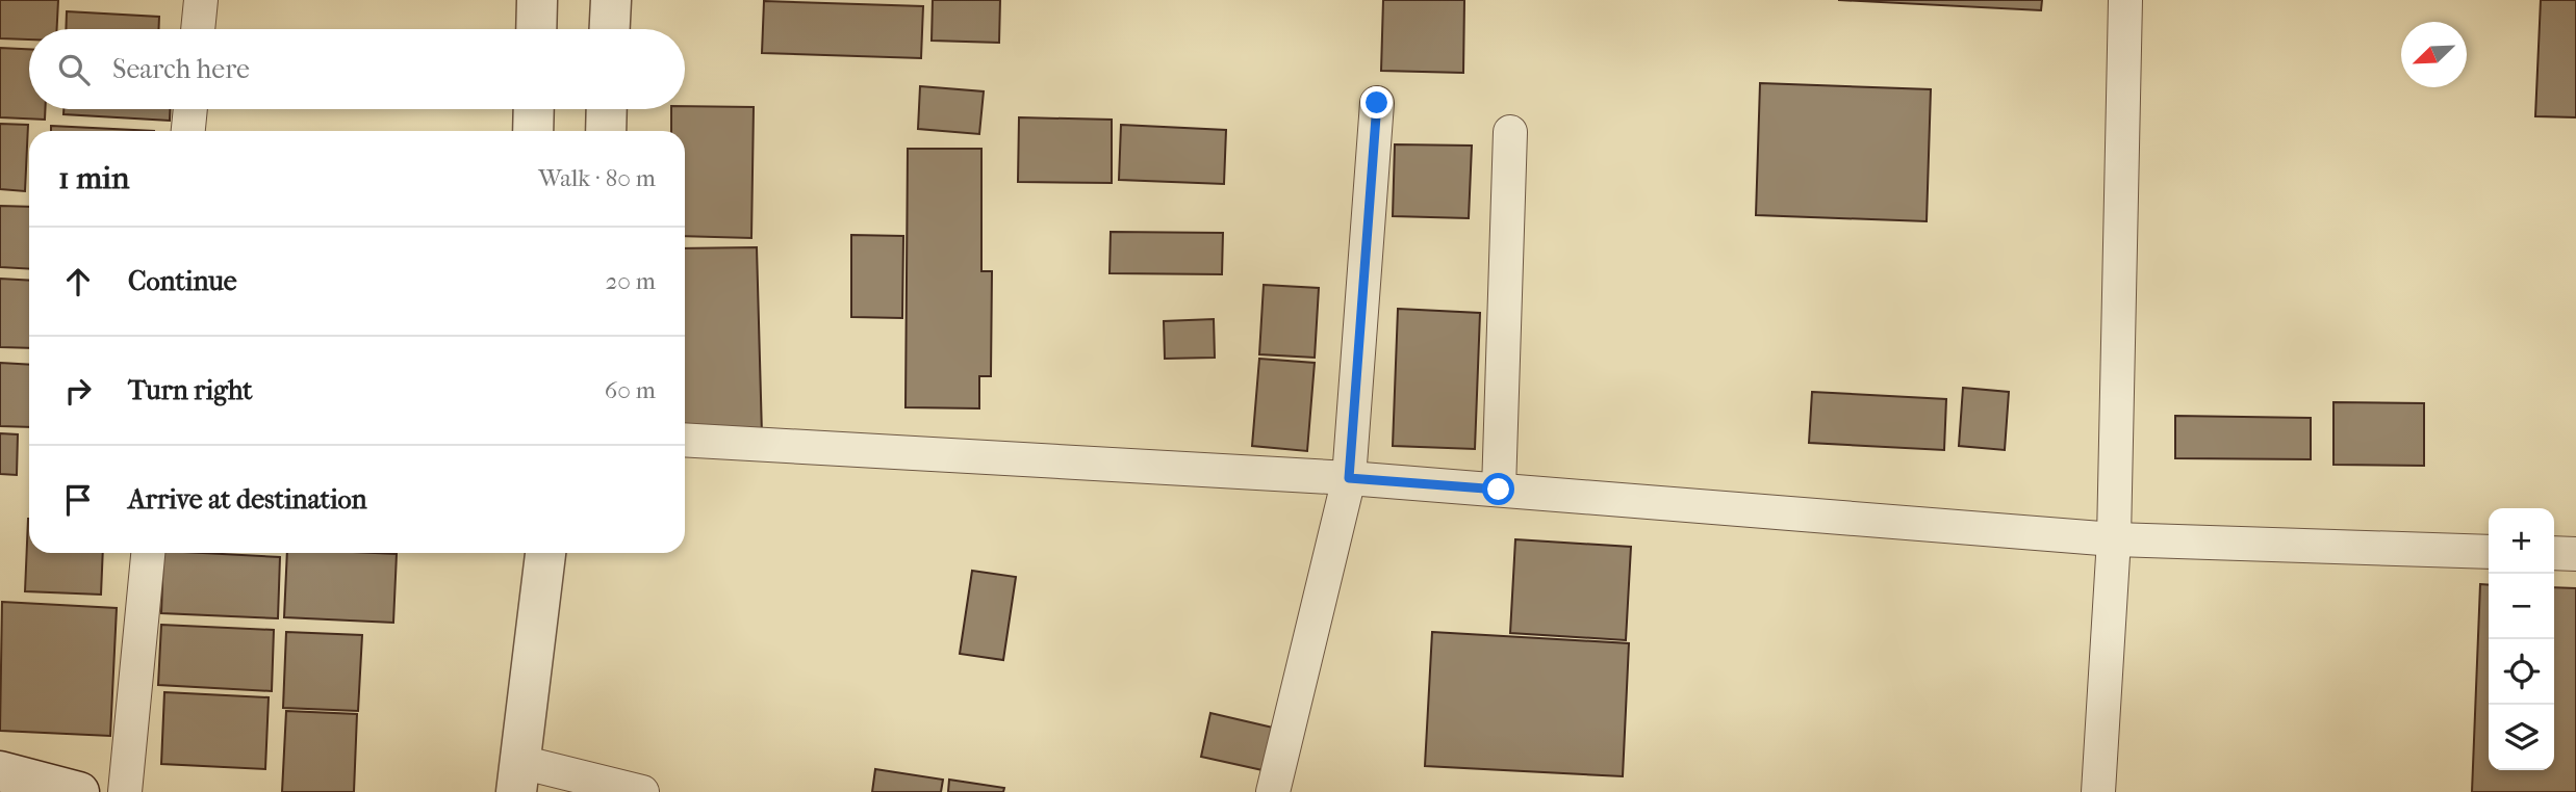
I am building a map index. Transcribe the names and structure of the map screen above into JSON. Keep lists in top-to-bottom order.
{
  "north": "bottom left",
  "page": {
    "search": "Search here",
    "heading": ["1 min", "Walk · 80 m"],
    "list": [
      ["Continue", "20 m"],
      ["Turn right", "60 m"],
      "Arrive at destination"
    ],
    "map_buttons": ["+", "−"]
  }
}
